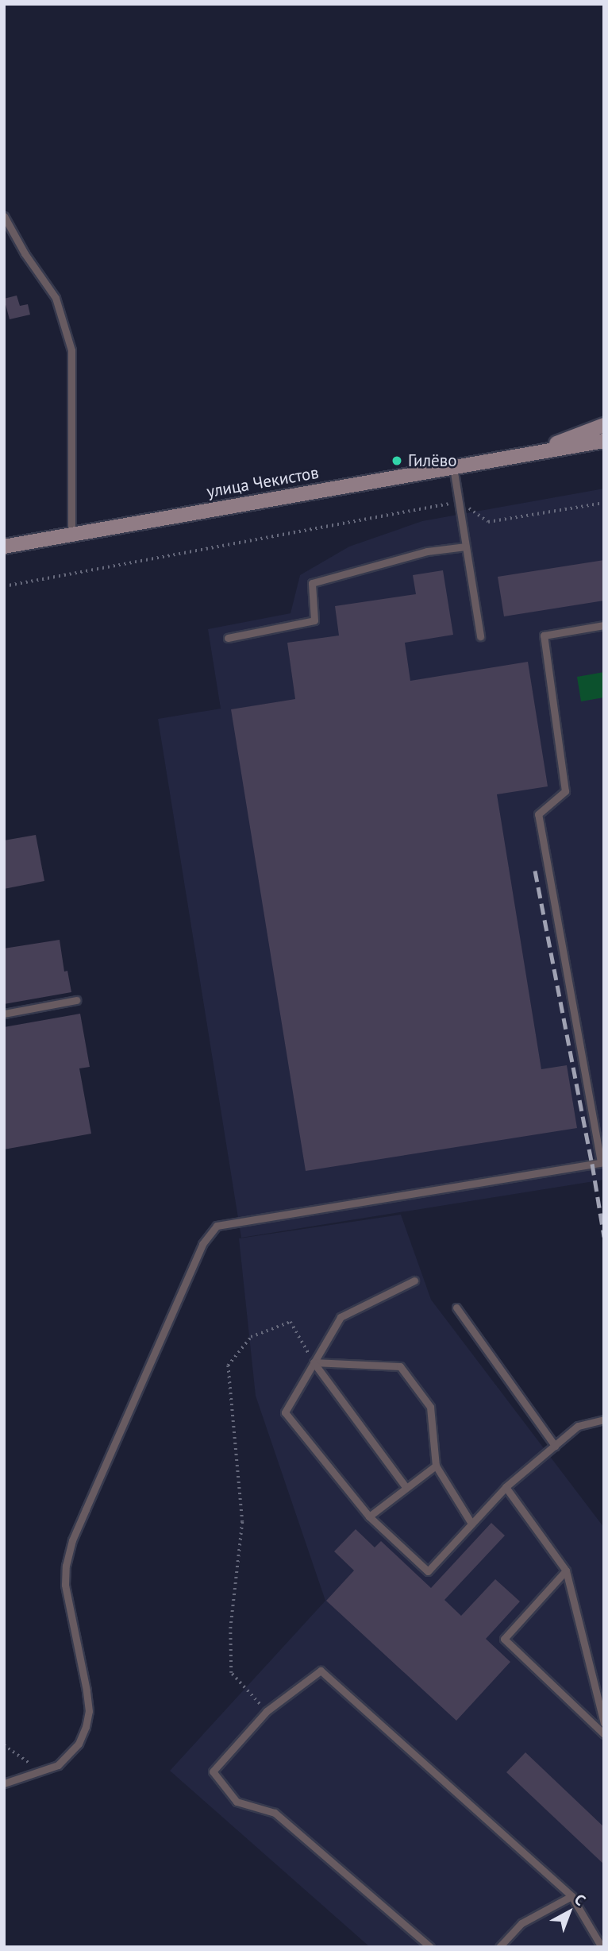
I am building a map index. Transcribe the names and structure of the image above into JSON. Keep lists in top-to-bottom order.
{
  "streets": {
    "main road": ["улица Чекистов"]
  },
  "places": ["Гилёво"],
  "north": "top right"
}
